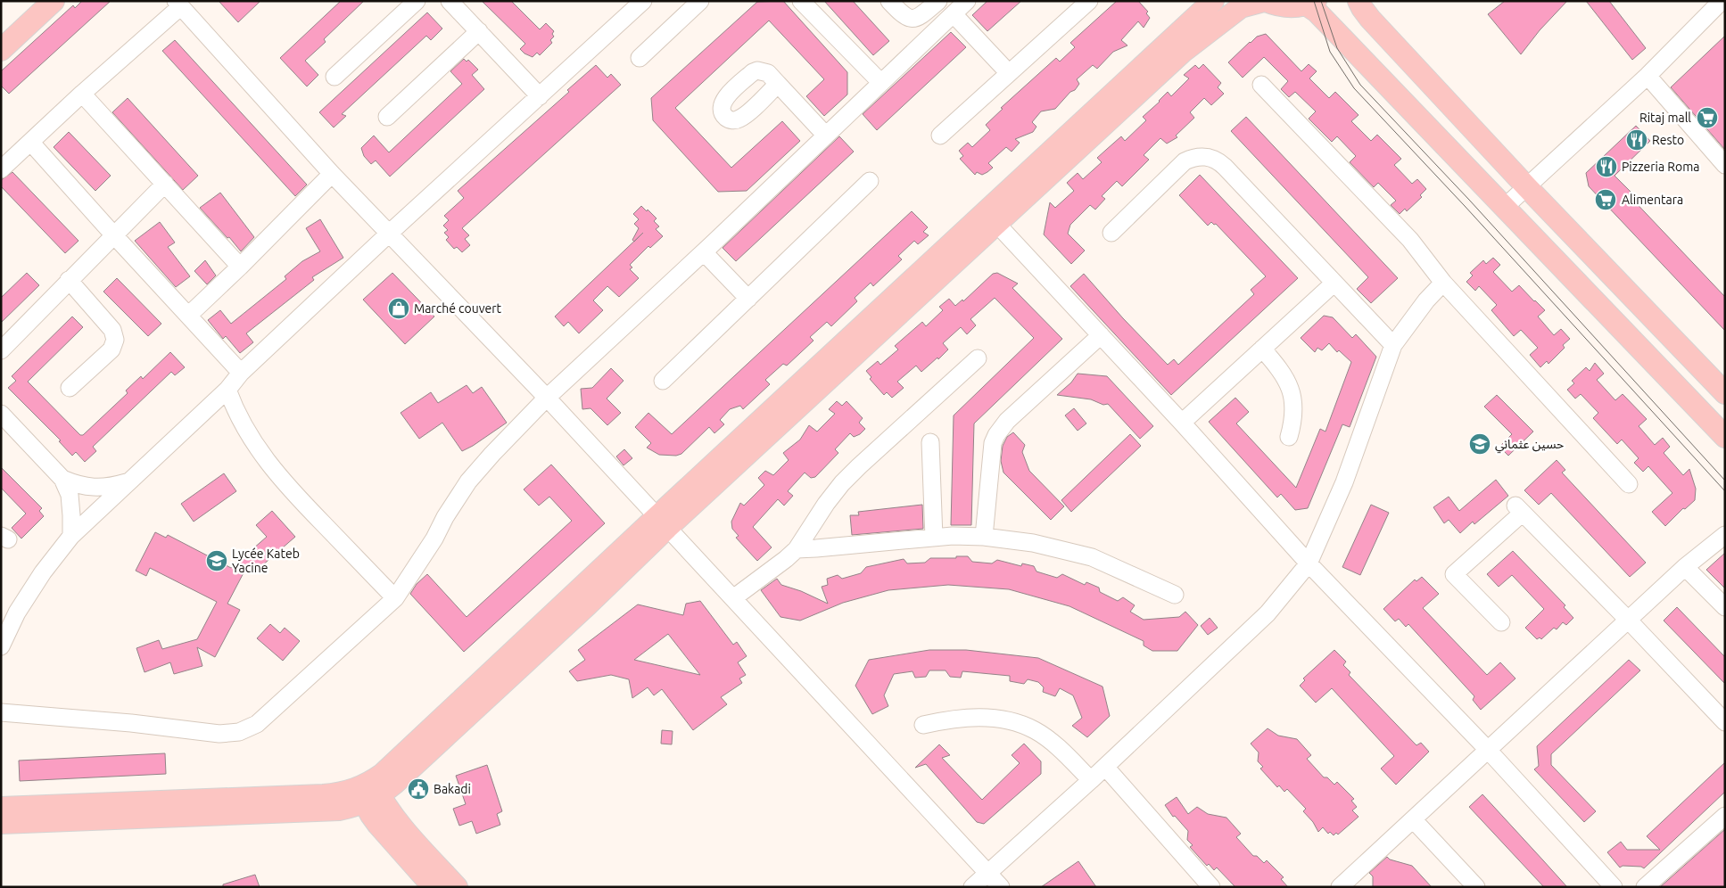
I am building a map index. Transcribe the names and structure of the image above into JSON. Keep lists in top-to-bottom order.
{
  "places": {
    "supermarket": ["Ritaj mall", "Alimentara"],
    "restaurant": ["Resto", "Pizzeria Roma"],
    "shop": ["Marché couvert"],
    "school or university": ["حسين عثماني", "Lycée Kateb Yacine"],
    "public building": ["Bakadi"]
  }
}
